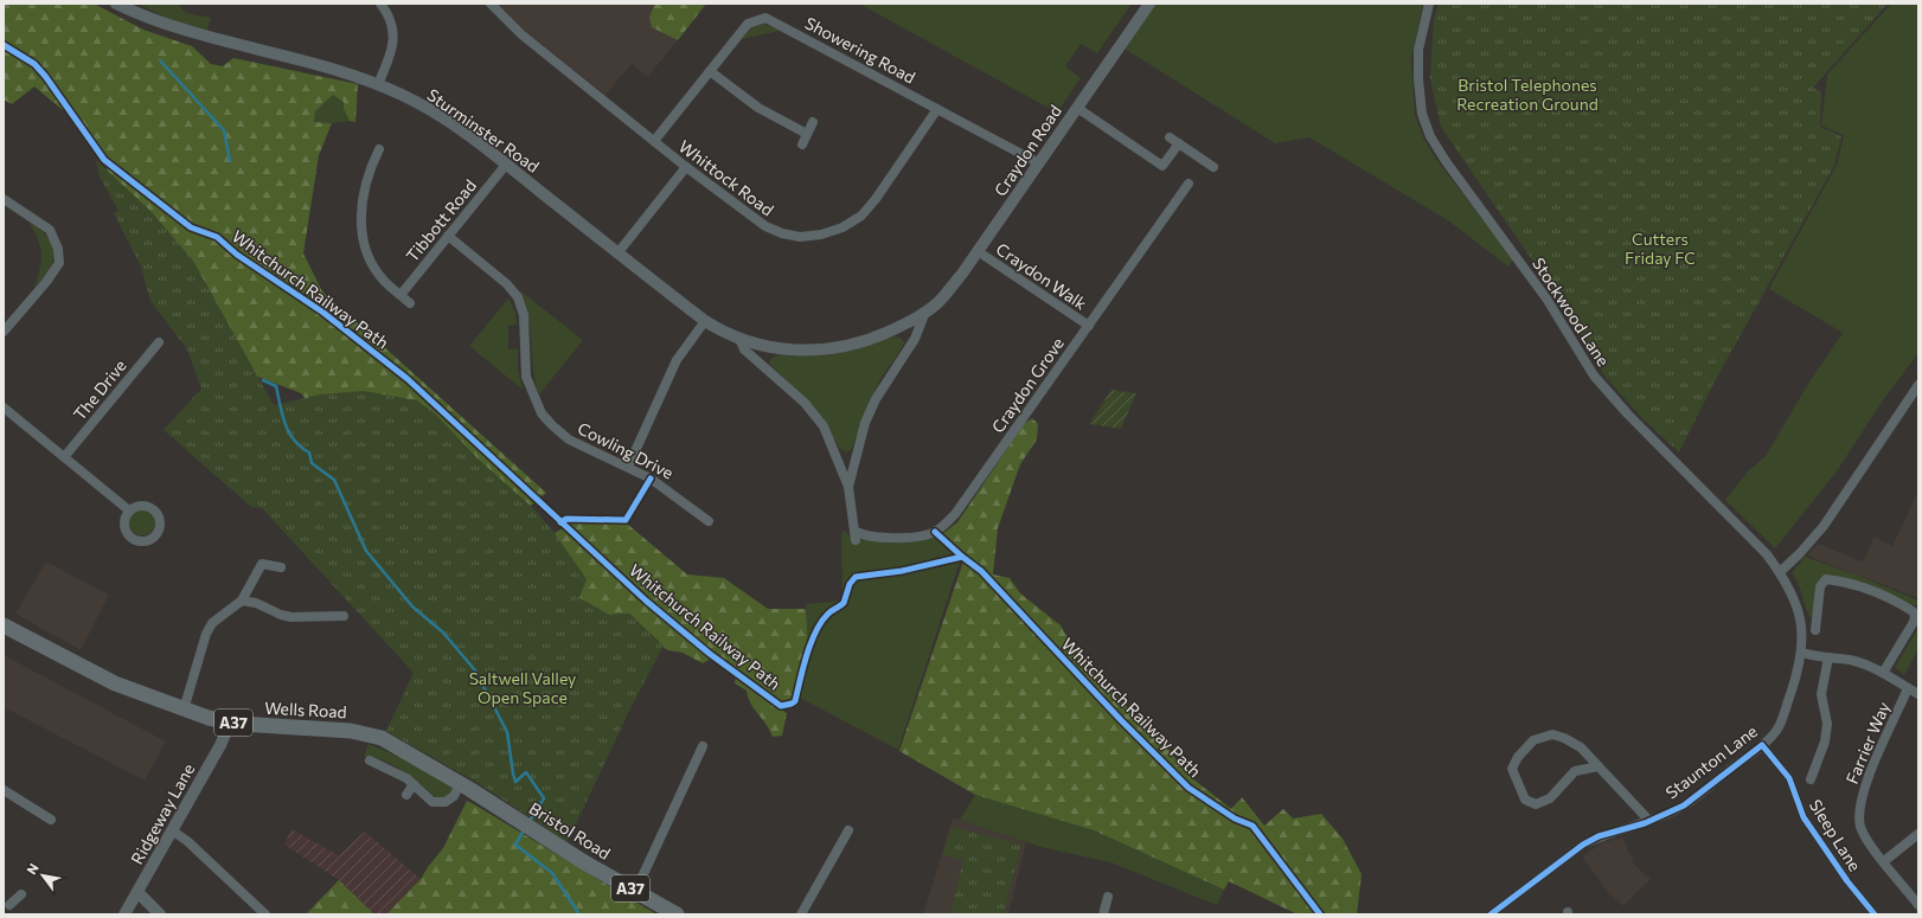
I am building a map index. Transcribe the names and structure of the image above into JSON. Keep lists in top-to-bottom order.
{
  "streets": {
    "highway": ["Wells Road", "A37", "Bristol Road"],
    "street": [
      "Showering Road",
      "Sturminster Road",
      "Craydon Road",
      "Whittock Road",
      "Tibbott Road",
      "Craydon Walk",
      "Stockwood Lane",
      "Craydon Grove",
      "The Drive",
      "Cowling Drive",
      "Farrier Way",
      "Staunton Lane",
      "Ridgeway Lane",
      "Sleep Lane"
    ],
    "cycle path": ["Whitchurch Railway Path"]
  },
  "crossings": [
    ["Showering Road", "Craydon Road"],
    ["Showering Road", "Whittock Road"],
    ["Sturminster Road", "Craydon Road"],
    ["Sturminster Road", "Tibbott Road"],
    ["Craydon Road", "Craydon Walk"],
    ["Craydon Road", "Craydon Grove"],
    ["Tibbott Road", "Cowling Drive"],
    ["Craydon Walk", "Craydon Grove"],
    ["Stockwood Lane", "Staunton Lane"],
    ["Wells Road", "Ridgeway Lane"],
    ["Wells Road", "Bristol Road"],
    ["Staunton Lane", "Sleep Lane"]
  ],
  "parks": ["Bristol Telephones Recreation Ground", "Cutters Friday FC", "Saltwell Valley Open Space"],
  "north": "top left"
}
